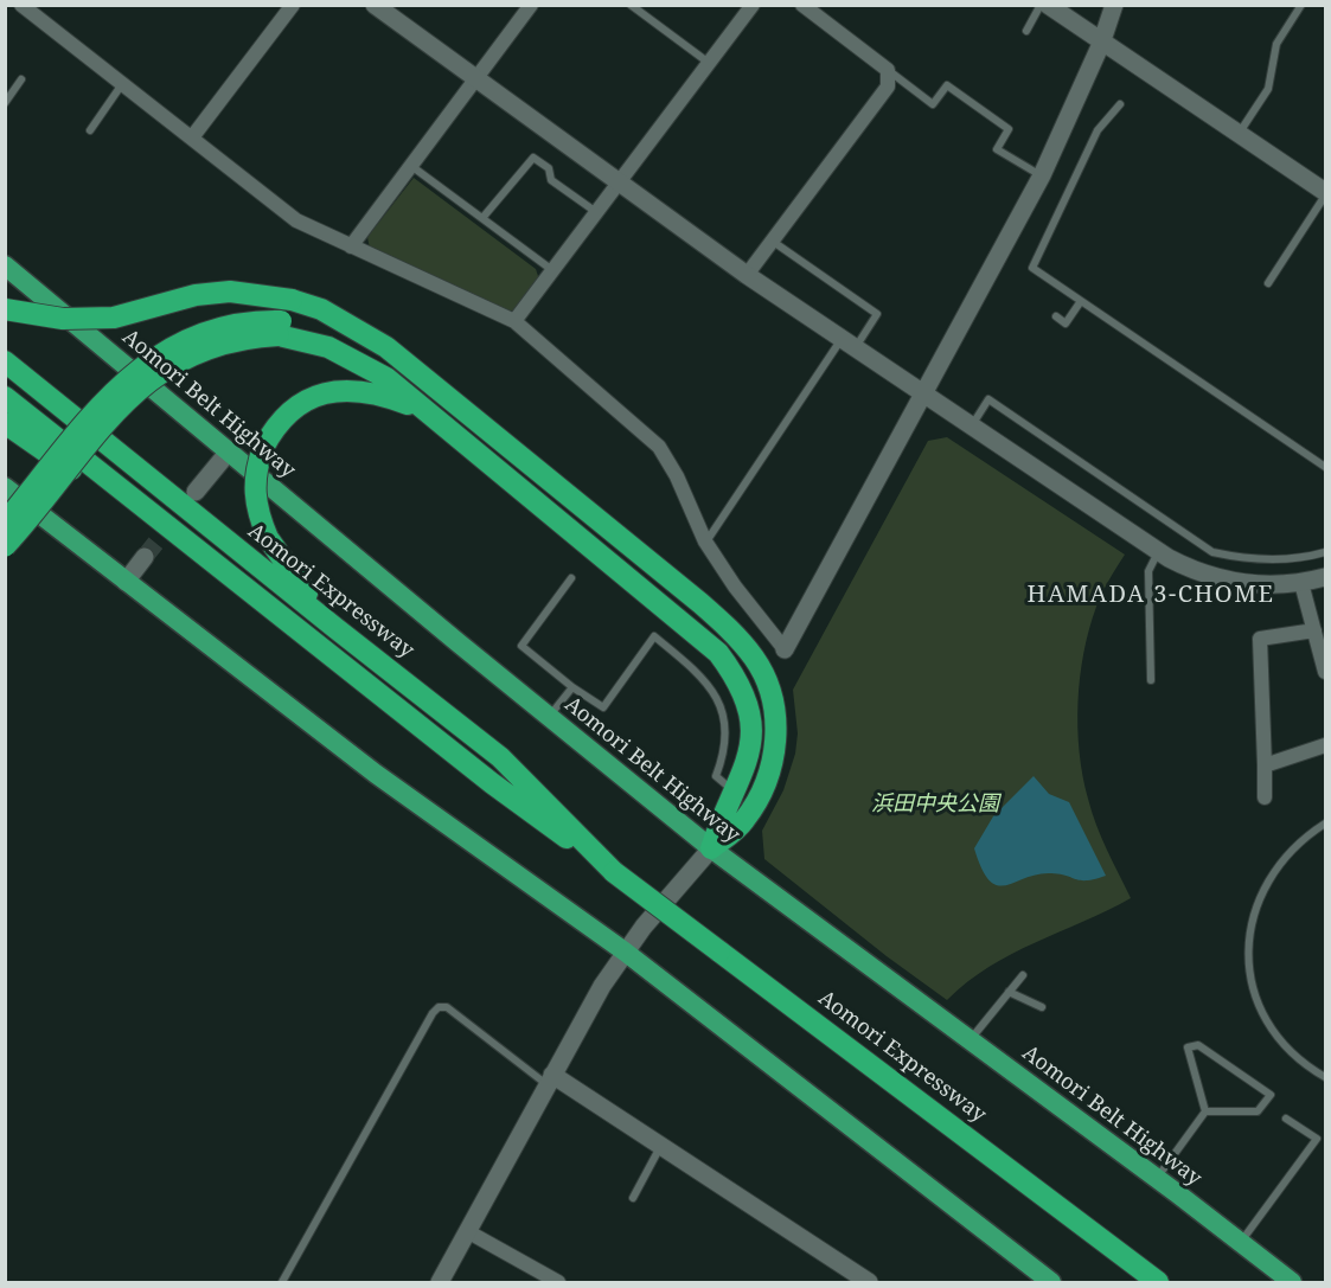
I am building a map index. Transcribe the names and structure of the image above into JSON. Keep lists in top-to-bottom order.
{
  "streets": {
    "highway": ["Aomori Belt Highway", "Aomori Expressway"]
  },
  "districts": ["HAMADA 3-CHOME"],
  "parks": ["浜田中央公園"]
}
